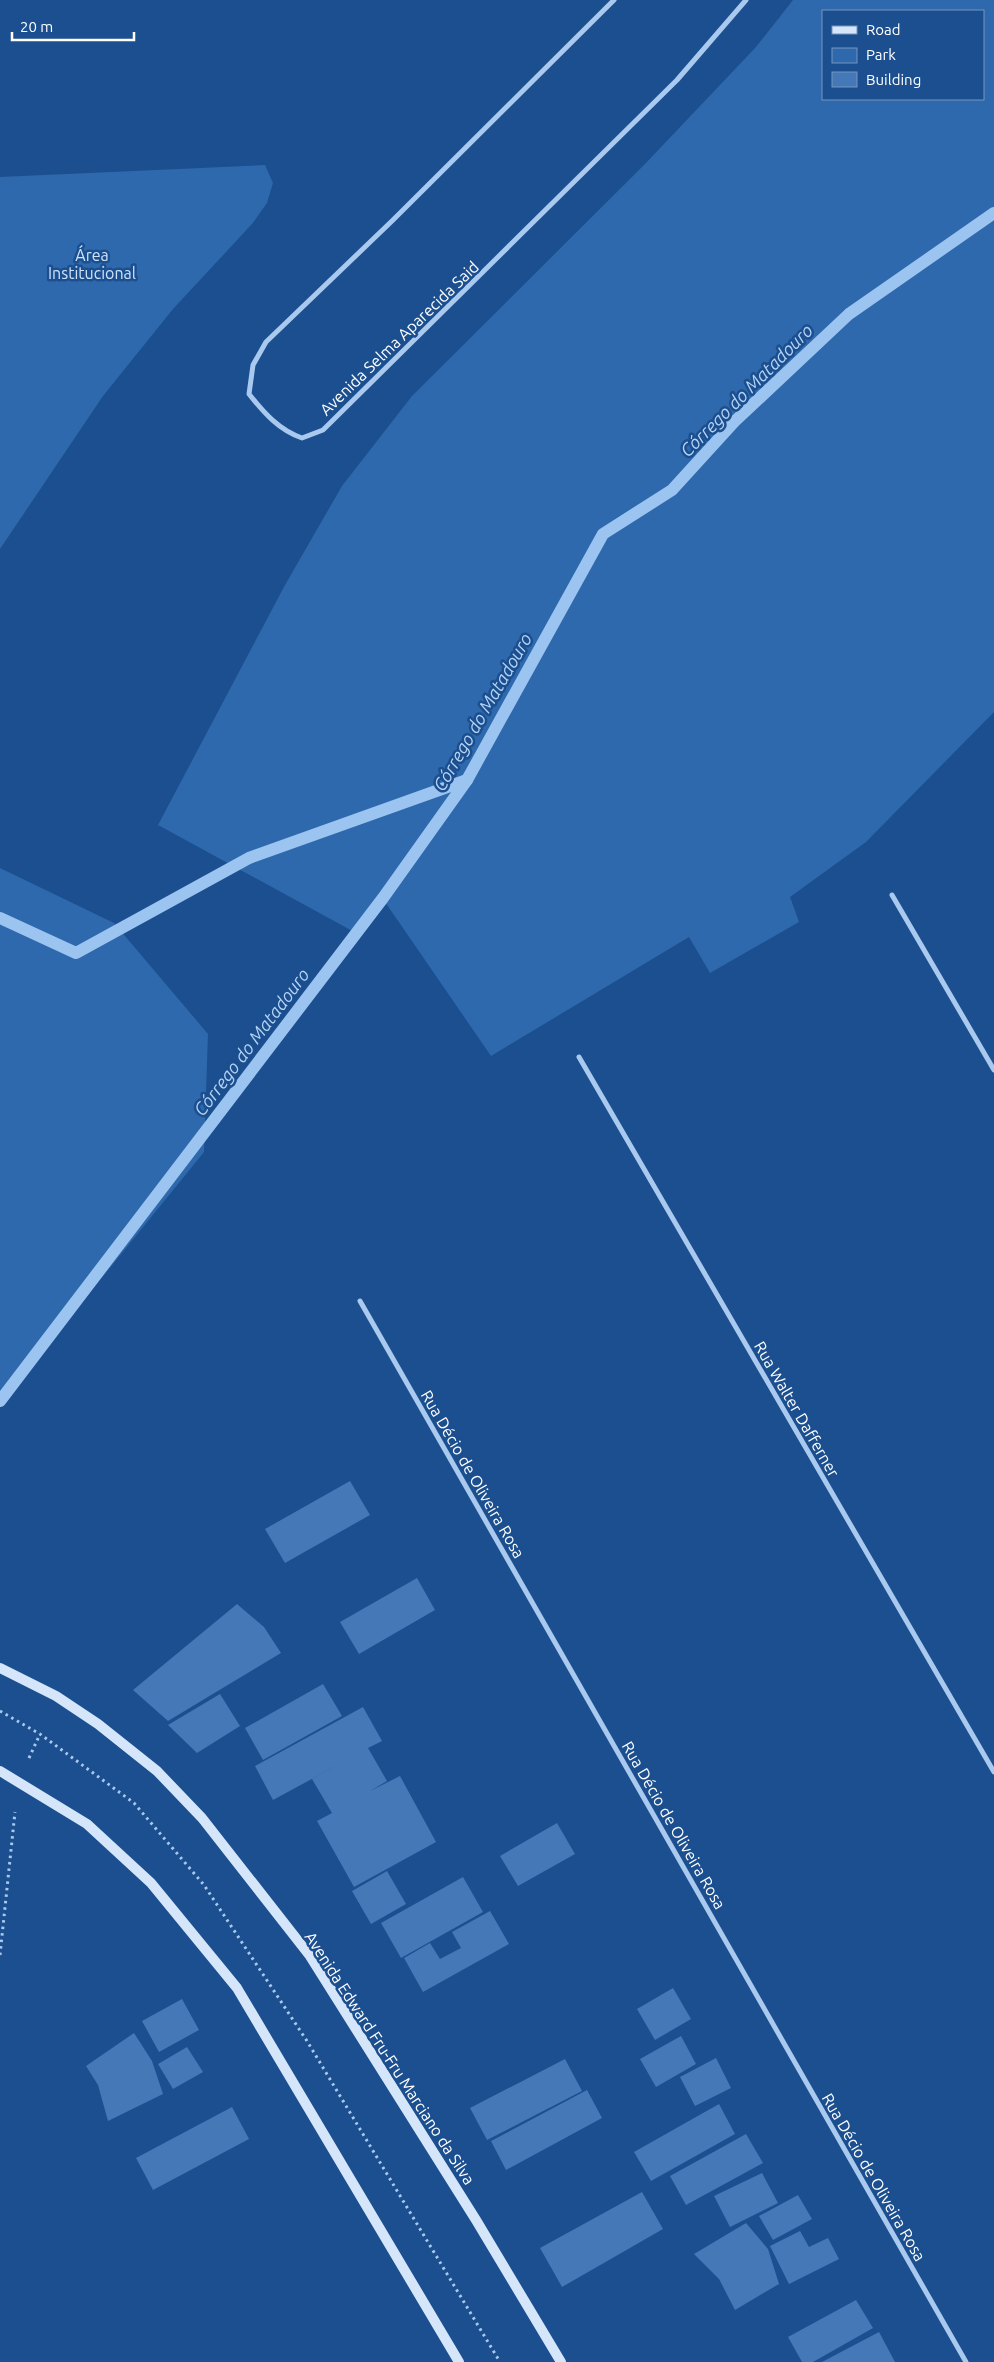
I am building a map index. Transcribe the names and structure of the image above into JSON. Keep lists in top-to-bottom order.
{
  "streets": {
    "main road": ["Avenida Edward Fru-Fru Marciano da Silva"],
    "street": ["Avenida Selma Aparecida Said", "Rua Walter Dafferner", "Rua Décio de Oliveira Rosa"]
  },
  "water": ["Córrego do Matadouro"],
  "parks": ["Área Institucional"],
  "legend": ["Road", "Park", "Building"],
  "scale_bar": "20 m"
}
